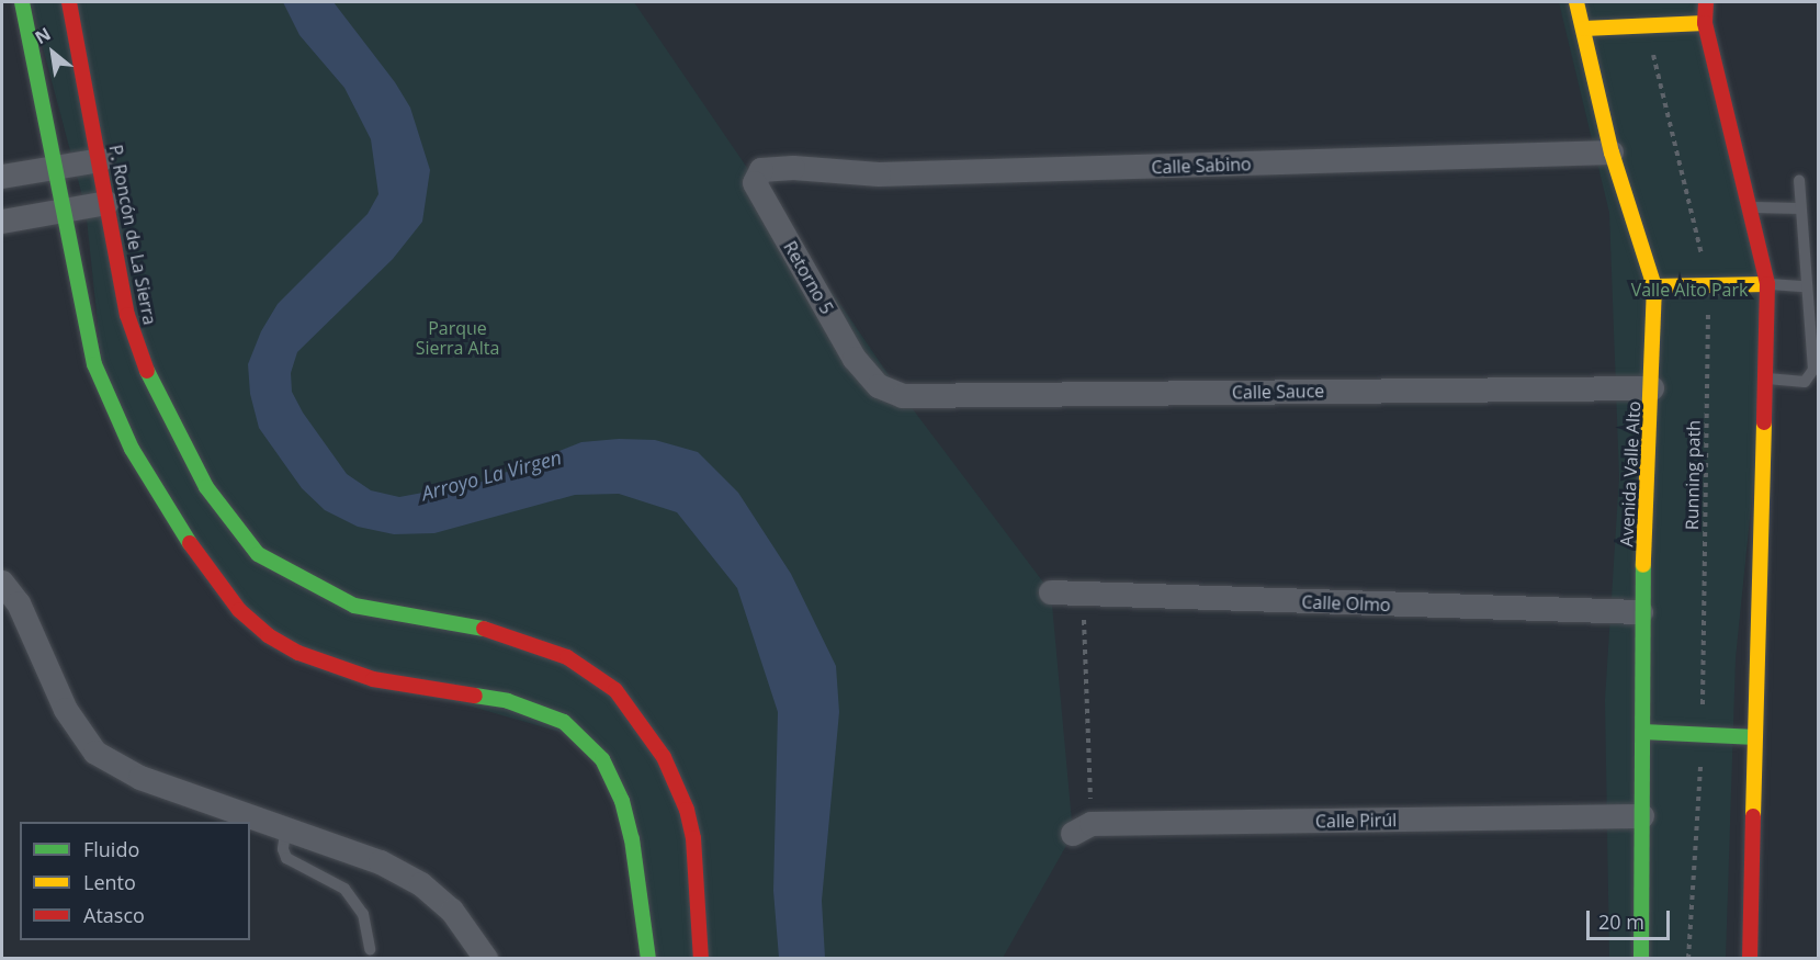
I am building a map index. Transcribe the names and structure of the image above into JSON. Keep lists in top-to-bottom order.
{
  "streets": {
    "street": [
      "Calle Sabino",
      "P. Roncón de La Sierra",
      "Retorno 5",
      "Calle Sauce",
      "Avenida Valle Alto",
      "Calle Olmo",
      "Calle Pirúl"
    ],
    "path": ["Running path"]
  },
  "crossings": [
    ["Calle Sabino", "Retorno 5"],
    ["Calle Sabino", "Avenida Valle Alto"],
    ["Retorno 5", "Calle Sauce"],
    ["Calle Sauce", "Avenida Valle Alto"],
    ["Avenida Valle Alto", "Calle Olmo"],
    ["Avenida Valle Alto", "Calle Pirúl"]
  ],
  "water": ["Arroyo La Virgen"],
  "parks": ["Valle Alto Park", "Parque Sierra Alta"],
  "legend": ["Fluido", "Lento", "Atasco"],
  "scale_bar": "20 m",
  "north": "top left"
}
